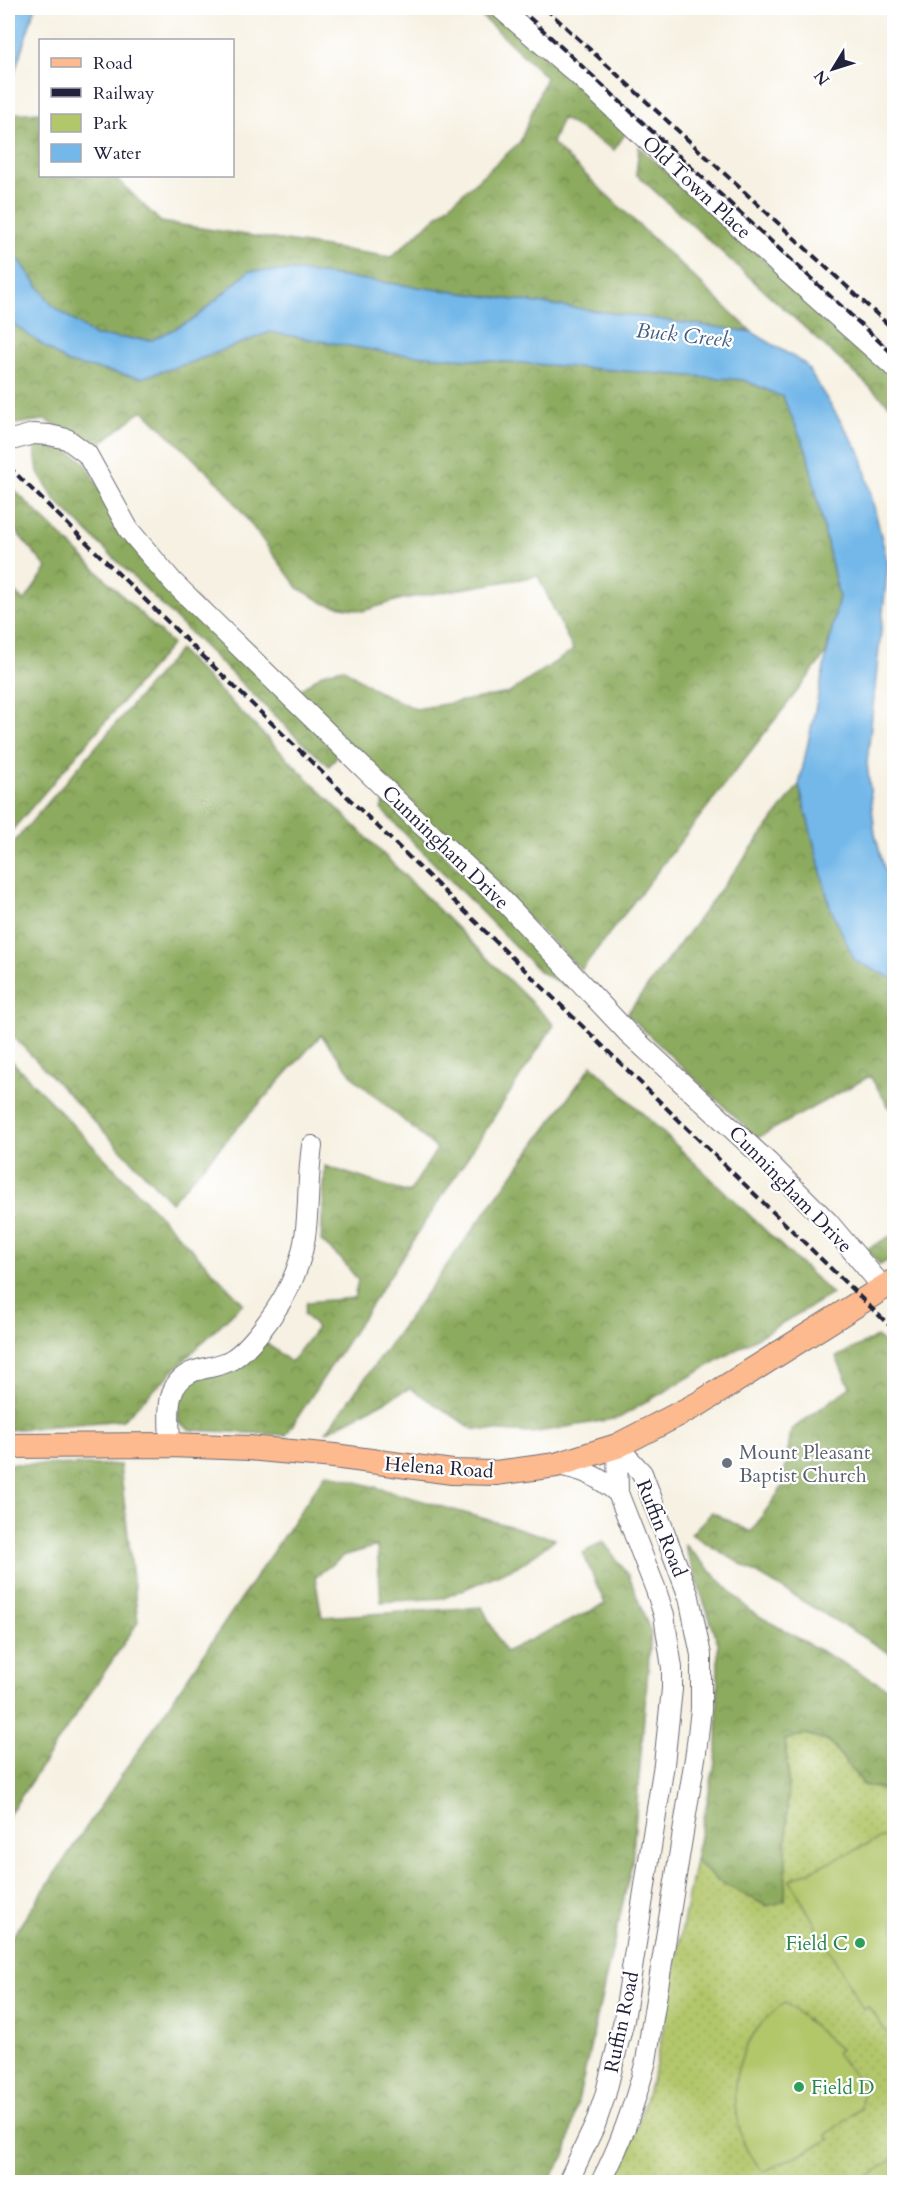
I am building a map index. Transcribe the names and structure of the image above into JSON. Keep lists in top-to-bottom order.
{
  "streets": {
    "main road": ["Helena Road"],
    "street": ["Old Town Place", "Cunningham Drive", "Ruffin Road"]
  },
  "crossings": [
    ["Cunningham Drive", "Helena Road"],
    ["Helena Road", "Ruffin Road"]
  ],
  "water": ["Buck Creek"],
  "places": ["Mount Pleasant Baptist Church", "Field C", "Field D"],
  "legend": [
    "Road",
    "Railway",
    "Park",
    "Water"
  ],
  "north": "bottom left"
}
